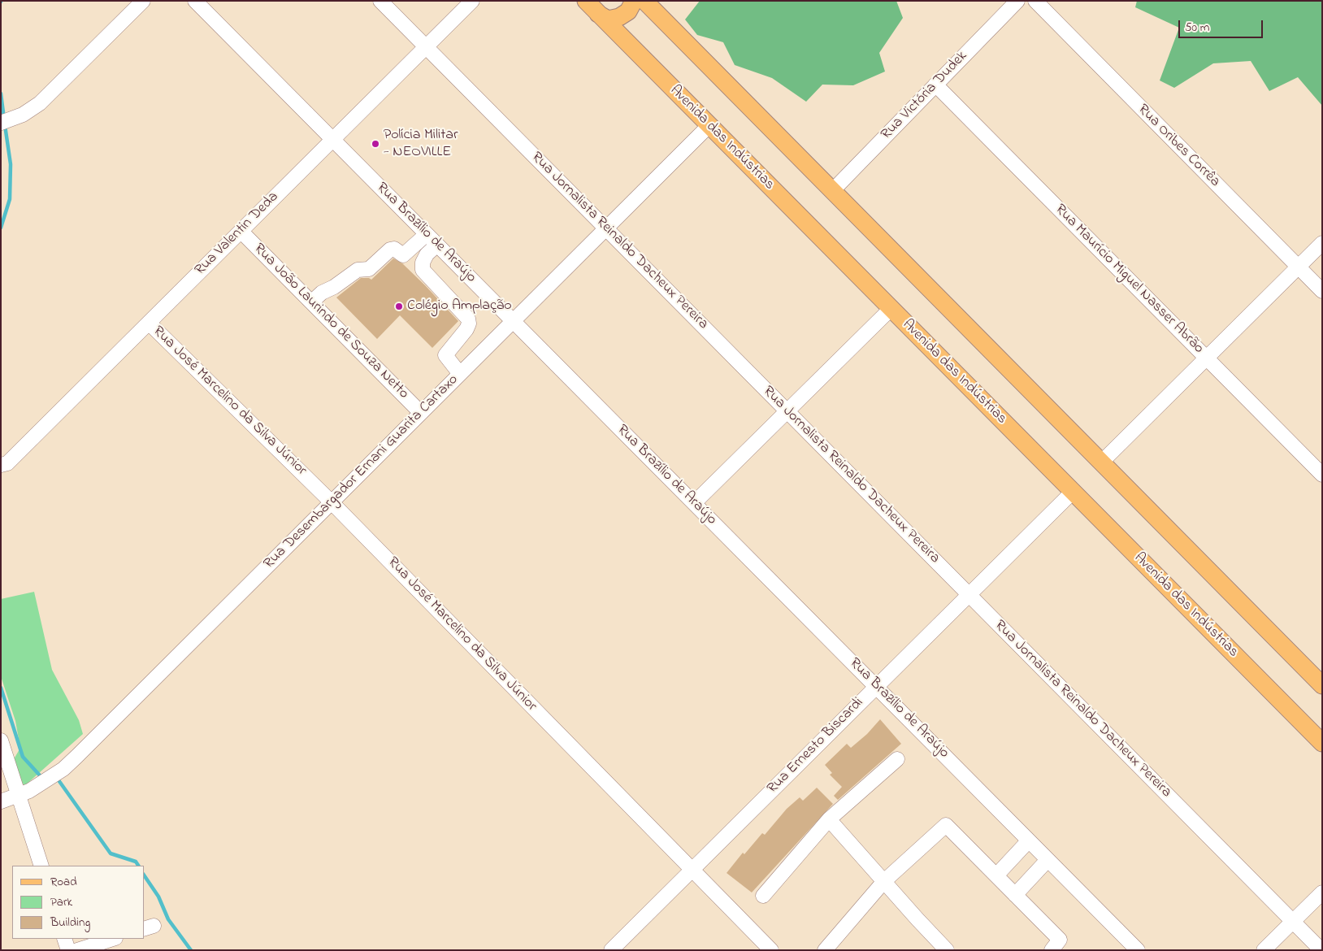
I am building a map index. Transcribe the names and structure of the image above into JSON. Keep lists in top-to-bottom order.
{
  "streets": {
    "main road": ["Avenida das Indústrias"],
    "street": [
      "Rua Victória Dudek",
      "Rua Oribes Corrêa",
      "Rua Brazílio de Araújo",
      "Rua Valentin Deda",
      "Rua Jornalista Reinaldo Dacheux Pereira",
      "Rua Maurício Miguel Nasser Abrão",
      "Rua João Laurindo de Souza Netto",
      "Rua José Marcelino da Silva Júnior",
      "Rua Desembargador Ernani Guarita Cartaxo",
      "Rua Ernesto Biscardi"
    ]
  },
  "crossings": [
    ["Rua Victória Dudek", "Rua Maurício Miguel Nasser Abrão"],
    ["Avenida das Indústrias", "Rua Desembargador Ernani Guarita Cartaxo"],
    ["Avenida das Indústrias", "Rua Ernesto Biscardi"],
    ["Rua Brazílio de Araújo", "Rua Valentin Deda"],
    ["Rua Brazílio de Araújo", "Rua Desembargador Ernani Guarita Cartaxo"],
    ["Rua Brazílio de Araújo", "Rua Ernesto Biscardi"],
    ["Rua Valentin Deda", "Rua Jornalista Reinaldo Dacheux Pereira"],
    ["Rua Valentin Deda", "Rua João Laurindo de Souza Netto"],
    ["Rua Valentin Deda", "Rua José Marcelino da Silva Júnior"],
    ["Rua Jornalista Reinaldo Dacheux Pereira", "Rua Desembargador Ernani Guarita Cartaxo"],
    ["Rua Jornalista Reinaldo Dacheux Pereira", "Rua Ernesto Biscardi"],
    ["Rua João Laurindo de Souza Netto", "Rua Desembargador Ernani Guarita Cartaxo"],
    ["Rua José Marcelino da Silva Júnior", "Rua Desembargador Ernani Guarita Cartaxo"],
    ["Rua José Marcelino da Silva Júnior", "Rua Ernesto Biscardi"]
  ],
  "places": ["Polícia Militar - NEOVILLE", "Colégio Amplação"],
  "legend": ["Road", "Park", "Building"],
  "scale_bar": "50 m"
}
